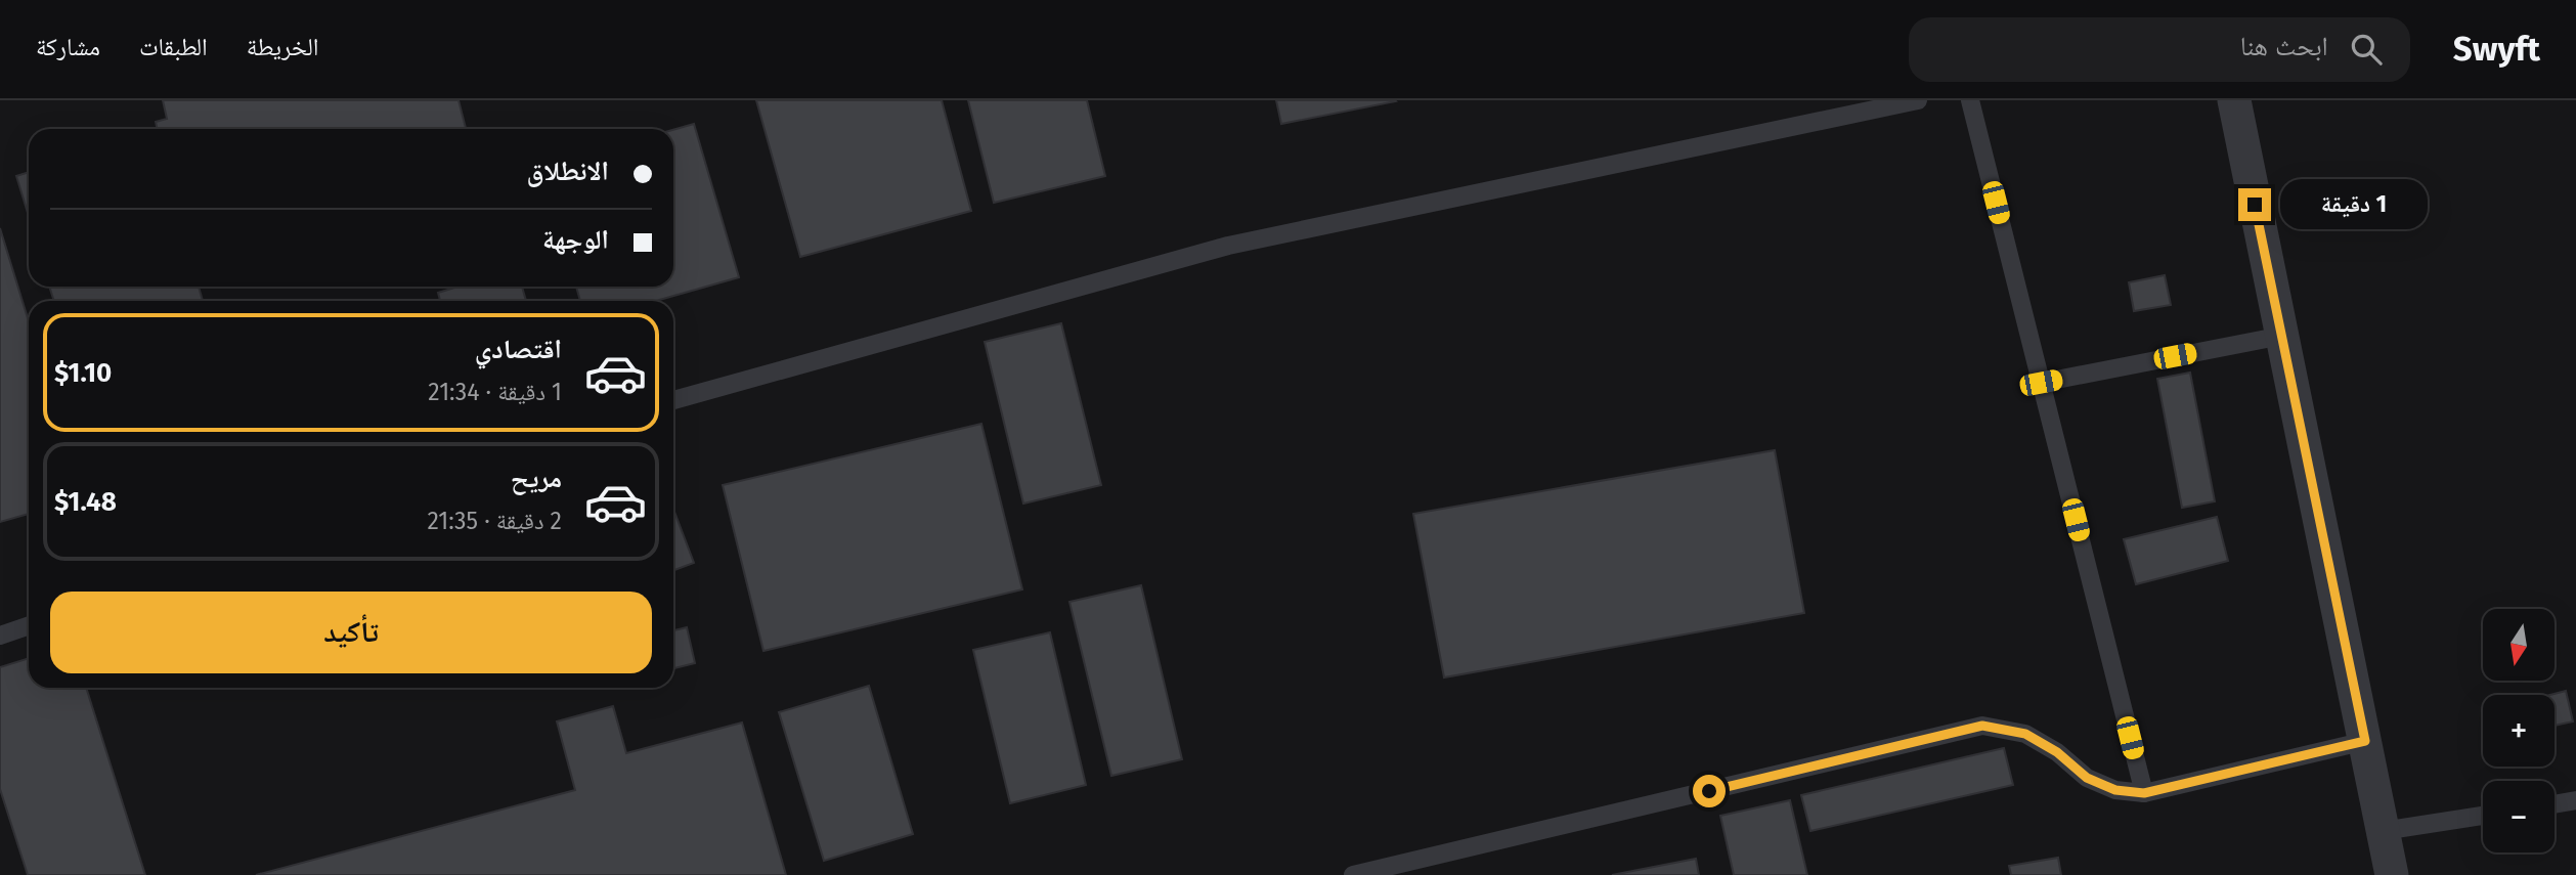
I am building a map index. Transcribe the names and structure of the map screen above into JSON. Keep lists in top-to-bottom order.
{
  "north": "bottom",
  "page": {
    "header": "Swyft",
    "search": "ابحث هنا",
    "nav": ["الخريطة", "الطبقات", "مشاركة"],
    "banner": ["الانطلاق", "الوجهة"],
    "bubble": "1 دقيقة",
    "list": [
      {
        "name": "اقتصادي",
        "note": "1 دقيقة · 21:34",
        "value": "$1.10"
      },
      {
        "name": "مريح",
        "note": "2 دقيقة · 21:35",
        "value": "$1.48"
      }
    ],
    "buttons": "تأكيد",
    "map_buttons": ["+", "−"]
  }
}
